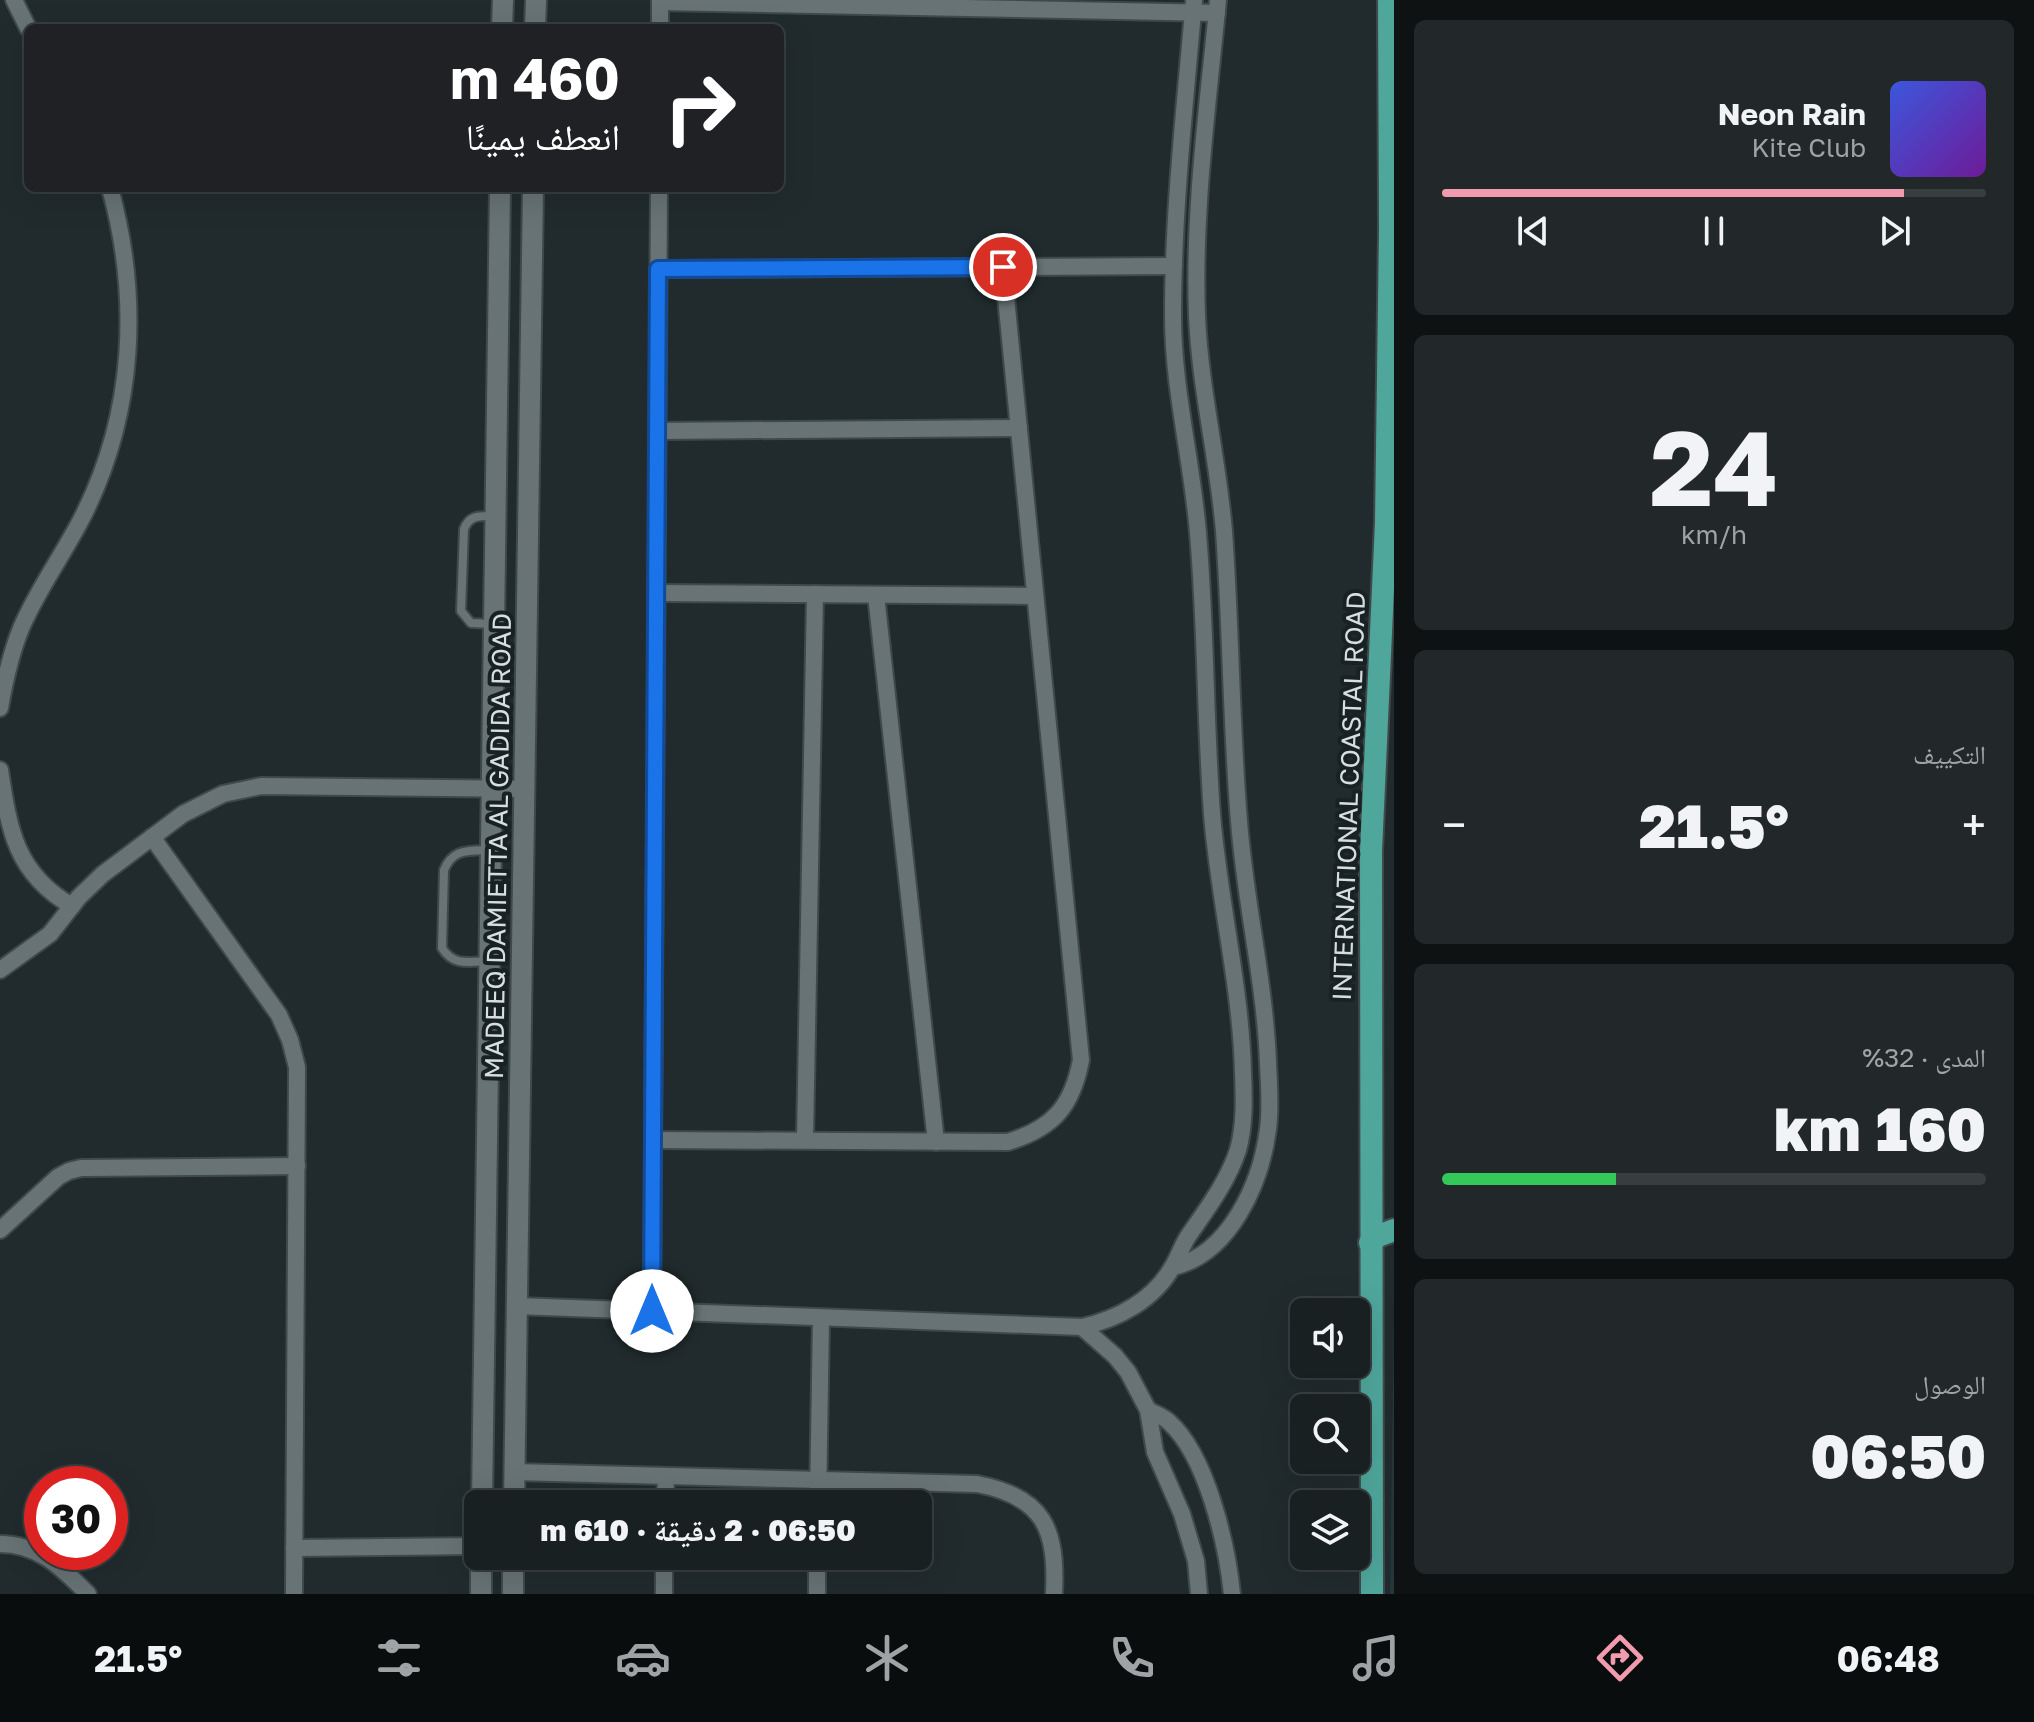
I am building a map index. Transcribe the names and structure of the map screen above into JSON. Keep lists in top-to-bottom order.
{
  "streets": {
    "highway": ["INTERNATIONAL COASTAL ROAD"],
    "street": ["MADEEQ DAMIETTA AL GADIDA ROAD"]
  },
  "page": {
    "turn": ["460 m", "انعطف يمينًا"],
    "song": ["Neon Rain", "Kite Club"],
    "tile": [
      ["24", "km/h"],
      "التكييف",
      ["المدى · 32%", "160 km"],
      ["الوصول", "06:50"]
    ],
    "heat": ["−", "21.5°", "+"],
    "limit": "30",
    "trip": "06:50 · 2 دقيقة · 610 m",
    "tabs": ["06:48", "21.5°"]
  }
}
